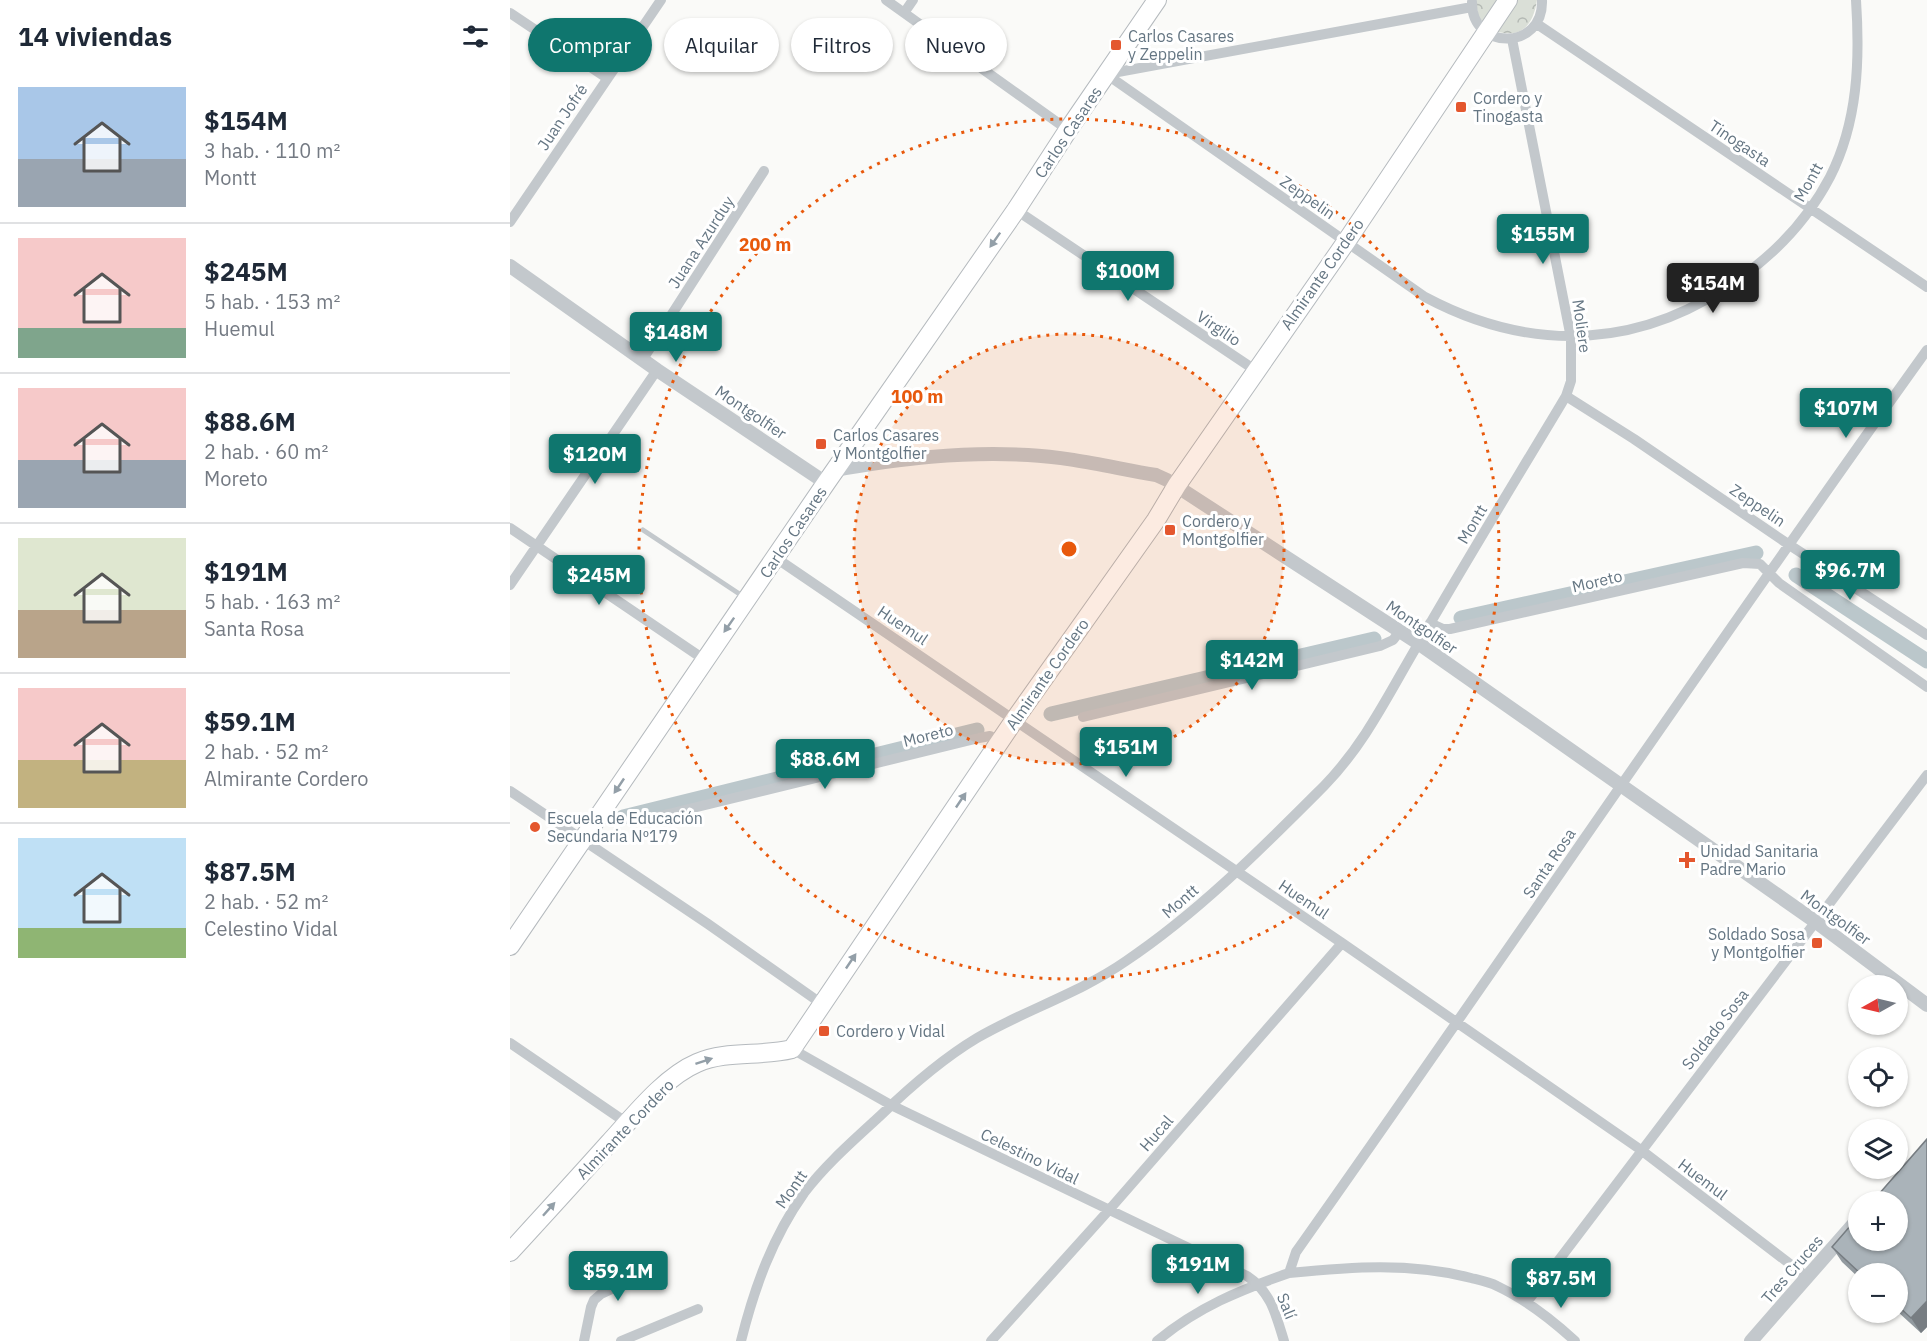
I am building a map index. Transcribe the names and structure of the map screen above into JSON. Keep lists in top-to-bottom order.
{
  "streets": {
    "main road": ["Carlos Casares", "Almirante Cordero"],
    "street": [
      "Juan Jofré",
      "Tinogasta",
      "Montt",
      "Zeppelin",
      "Juana Azurduy",
      "Moliere",
      "Virgilio",
      "Montgolfier",
      "Moreto",
      "Huemul",
      "Santa Rosa",
      "Soldado Sosa",
      "Hucal",
      "Celestino Vidal",
      "Tres Cruces",
      "Salí"
    ]
  },
  "crossings": [
    ["Carlos Casares", "Zeppelin"],
    ["Carlos Casares", "Virgilio"],
    ["Carlos Casares", "Montgolfier"],
    ["Carlos Casares", "Huemul"],
    ["Tinogasta", "Montt"],
    ["Montt", "Zeppelin"],
    ["Montt", "Moliere"],
    ["Montt", "Montgolfier"],
    ["Montt", "Moreto"],
    ["Montt", "Huemul"],
    ["Montt", "Celestino Vidal"],
    ["Zeppelin", "Almirante Cordero"],
    ["Zeppelin", "Moliere"],
    ["Zeppelin", "Santa Rosa"],
    ["Juana Azurduy", "Montgolfier"],
    ["Almirante Cordero", "Virgilio"],
    ["Almirante Cordero", "Montgolfier"],
    ["Almirante Cordero", "Moreto"],
    ["Almirante Cordero", "Huemul"],
    ["Almirante Cordero", "Celestino Vidal"],
    ["Montgolfier", "Santa Rosa"],
    ["Montgolfier", "Soldado Sosa"],
    ["Moreto", "Santa Rosa"],
    ["Huemul", "Santa Rosa"],
    ["Huemul", "Soldado Sosa"],
    ["Huemul", "Hucal"],
    ["Huemul", "Tres Cruces"],
    ["Hucal", "Celestino Vidal"],
    ["Celestino Vidal", "Salí"]
  ],
  "one_way": ["Carlos Casares", "Almirante Cordero"],
  "places": {
    "transit": [
      "Carlos Casares y Zeppelin",
      "Cordero y Tinogasta",
      "Carlos Casares y Montgolfier",
      "Cordero y Montgolfier",
      "Soldado Sosa y Montgolfier",
      "Cordero y Vidal"
    ],
    "other": ["Escuela de Educación Secundaria Nº179"],
    "health": ["Unidad Sanitaria Padre Mario"]
  },
  "north": "left",
  "page": {
    "heading": "14 viviendas",
    "chip": [
      "Comprar",
      "Alquilar",
      "Filtros",
      "Nuevo"
    ],
    "list": [
      {
        "name": "$154M",
        "note": "3 hab. · 110 m² · Montt"
      },
      {
        "name": "$245M",
        "note": "5 hab. · 153 m² · Huemul"
      },
      {
        "name": "$88.6M",
        "note": "2 hab. · 60 m² · Moreto"
      },
      {
        "name": "$191M",
        "note": "5 hab. · 163 m² · Santa Rosa"
      },
      {
        "name": "$59.1M",
        "note": "2 hab. · 52 m² · Almirante Cordero"
      },
      {
        "name": "$87.5M",
        "note": "2 hab. · 52 m² · Celestino Vidal"
      }
    ],
    "price": [
      "$155M",
      "$100M",
      "$154M",
      "$148M",
      "$107M",
      "$120M",
      "$96.7M",
      "$245M",
      "$142M",
      "$151M",
      "$88.6M",
      "$191M",
      "$59.1M",
      "$87.5M"
    ],
    "map_buttons": ["+", "−"]
  },
  "rings": ["200 m", "100 m"]
}
